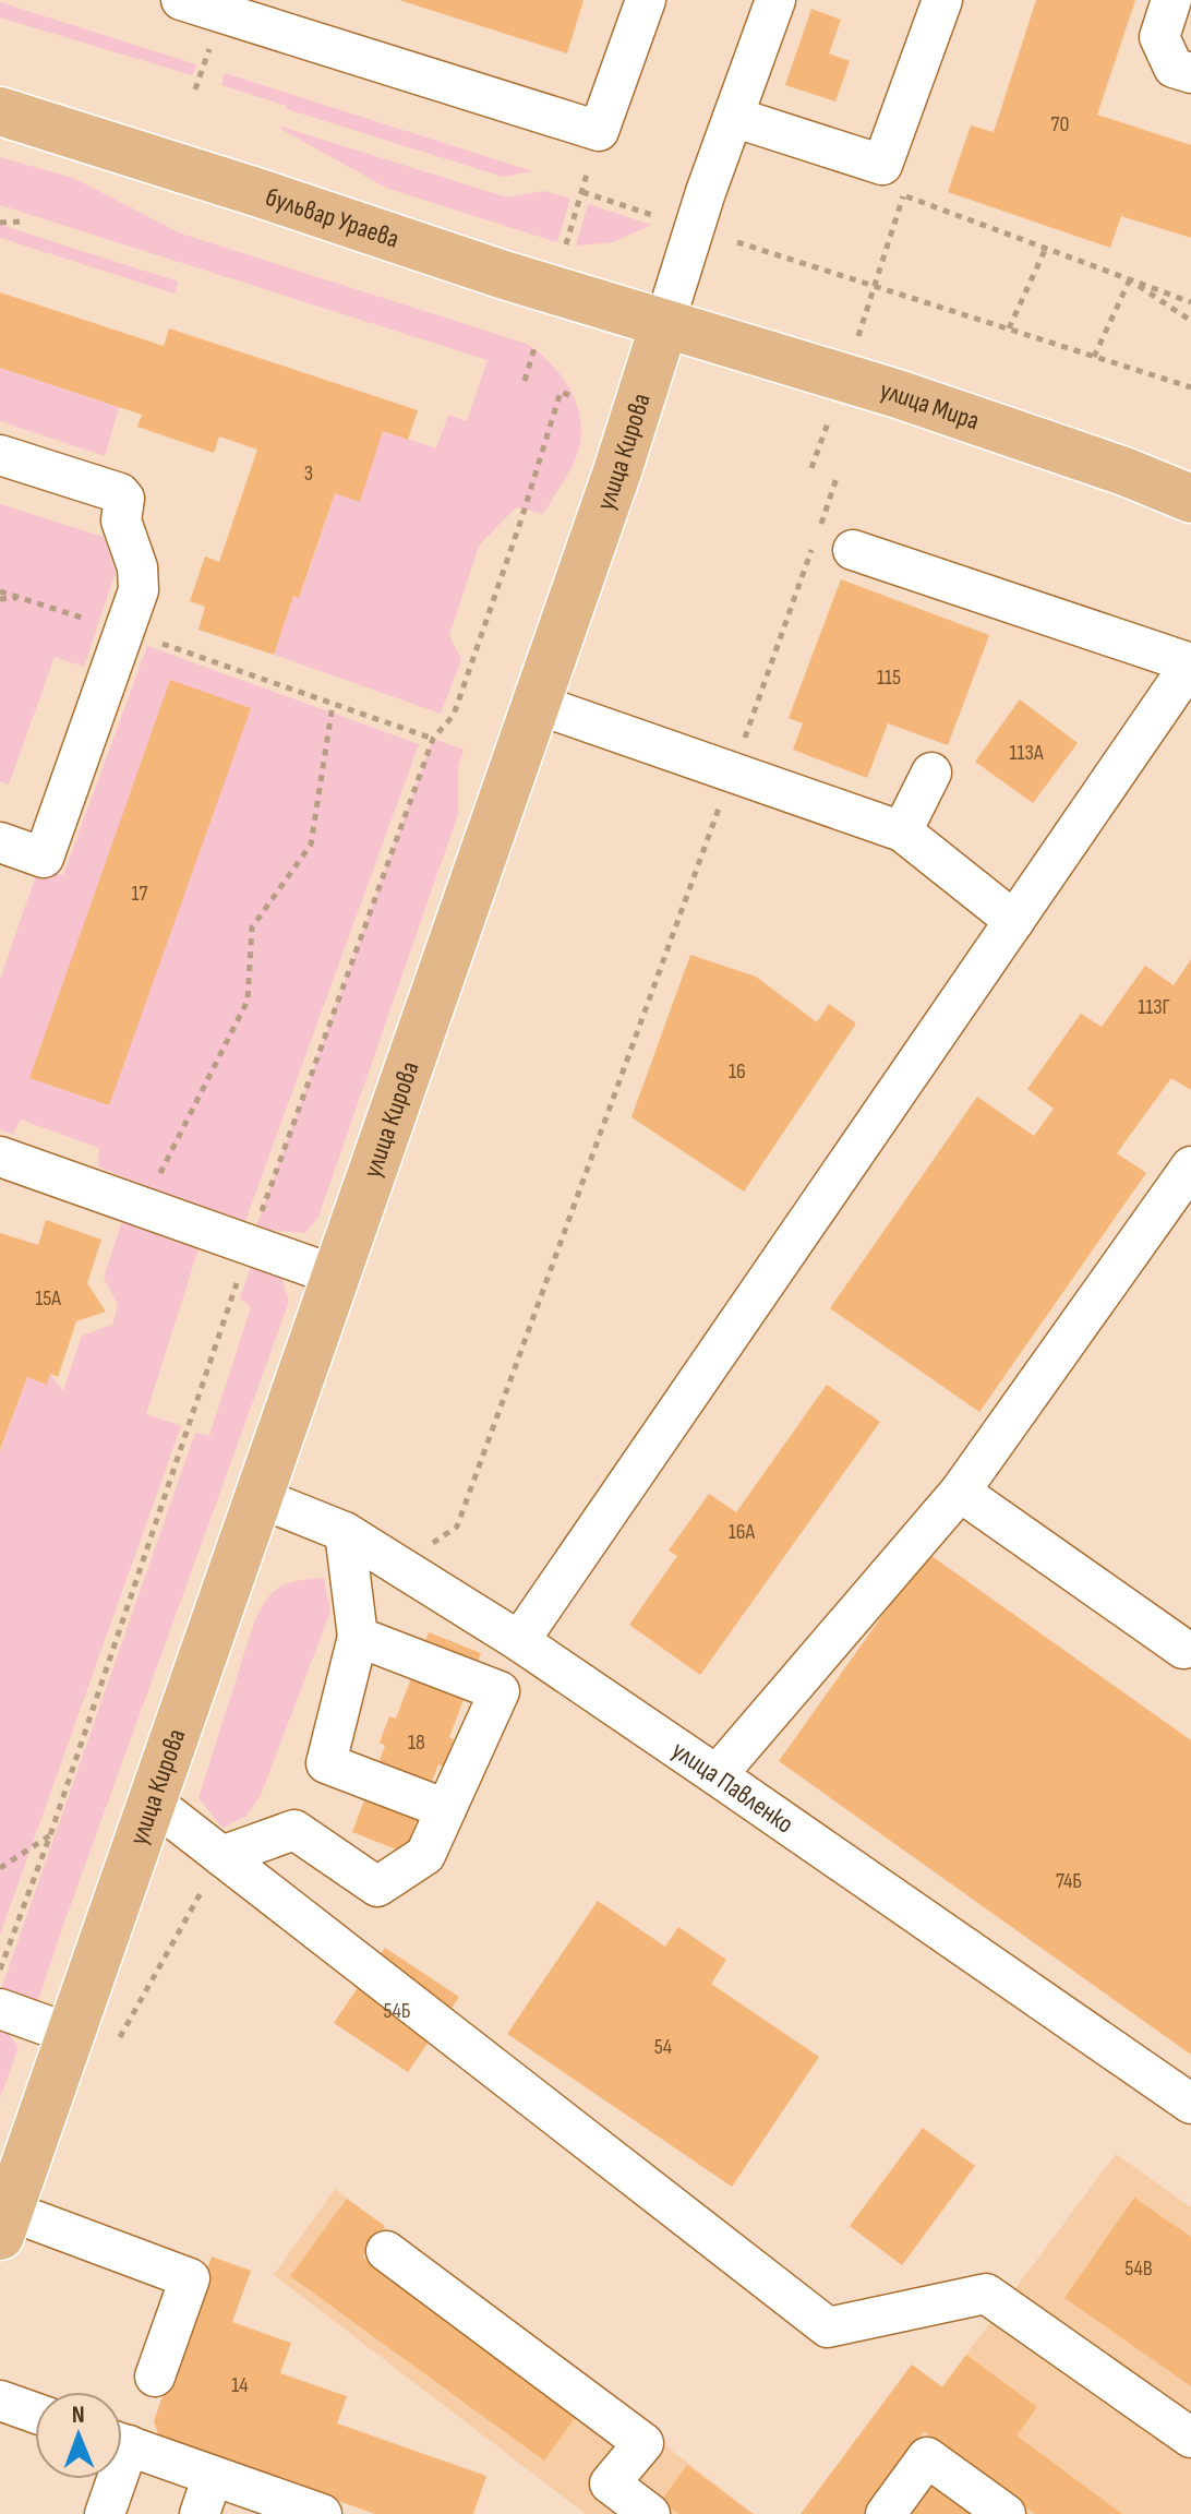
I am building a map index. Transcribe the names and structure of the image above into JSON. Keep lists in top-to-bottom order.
{
  "streets": {
    "main road": ["бульвар Ураева", "улица Мира", "улица Кирова"],
    "street": ["улица Павленко"]
  },
  "crossings": [
    ["бульвар Ураева", "улица Мира"],
    ["бульвар Ураева", "улица Кирова"],
    ["улица Мира", "улица Кирова"],
    ["улица Кирова", "улица Павленко"]
  ],
  "house_numbers": [
    "70",
    "3",
    "115",
    "113А",
    "17",
    "113Г",
    "16",
    "15А",
    "16А",
    "18",
    "74Б",
    "54Б",
    "54",
    "54В",
    "14"
  ],
  "north": "top"
}
